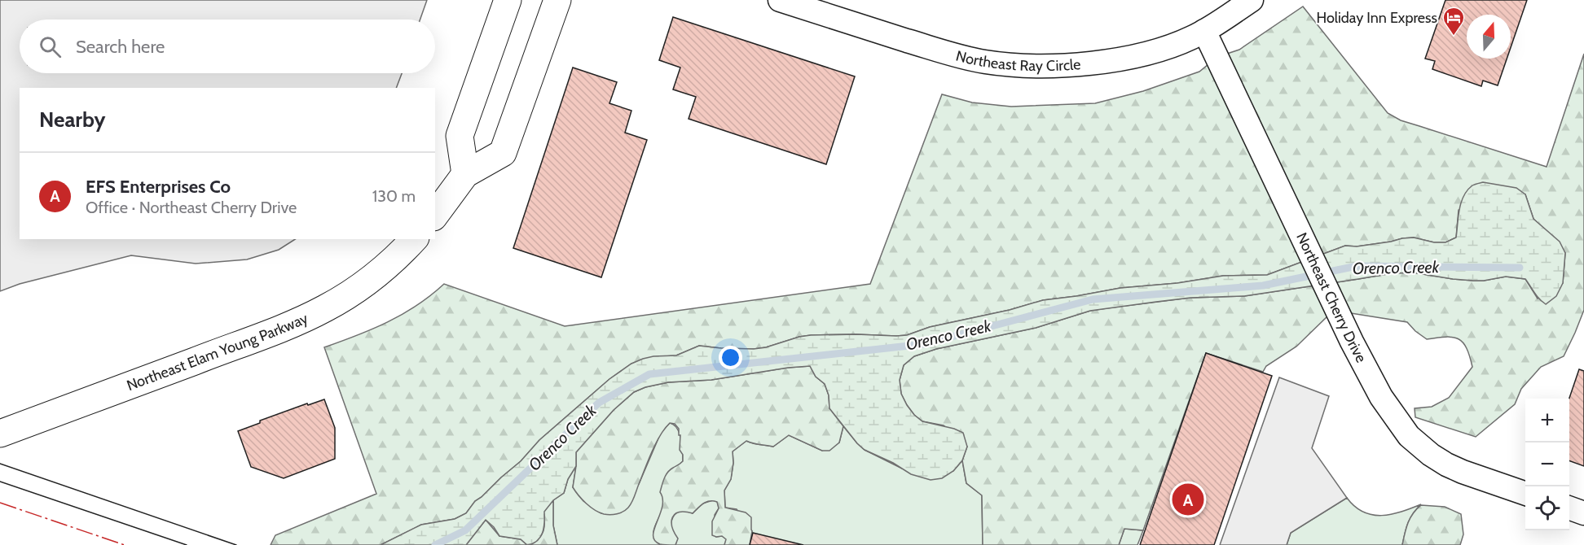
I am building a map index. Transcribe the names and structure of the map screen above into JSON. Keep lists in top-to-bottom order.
{
  "streets": {
    "street": ["Northeast Ray Circle", "Northeast Cherry Drive", "Northeast Elam Young Parkway"]
  },
  "crossings": [
    ["Northeast Ray Circle", "Northeast Cherry Drive"]
  ],
  "water": ["Orenco Creek"],
  "places": {
    "hotel": ["Holiday Inn Express"]
  },
  "north": "top",
  "page": {
    "search": "Search here",
    "heading": "Nearby",
    "list": [
      {
        "mark": "A",
        "name": "EFS Enterprises Co",
        "note": "Office · Northeast Cherry Drive",
        "value": "130 m"
      }
    ],
    "map_buttons": ["+", "−"],
    "pins": "A"
  }
}
